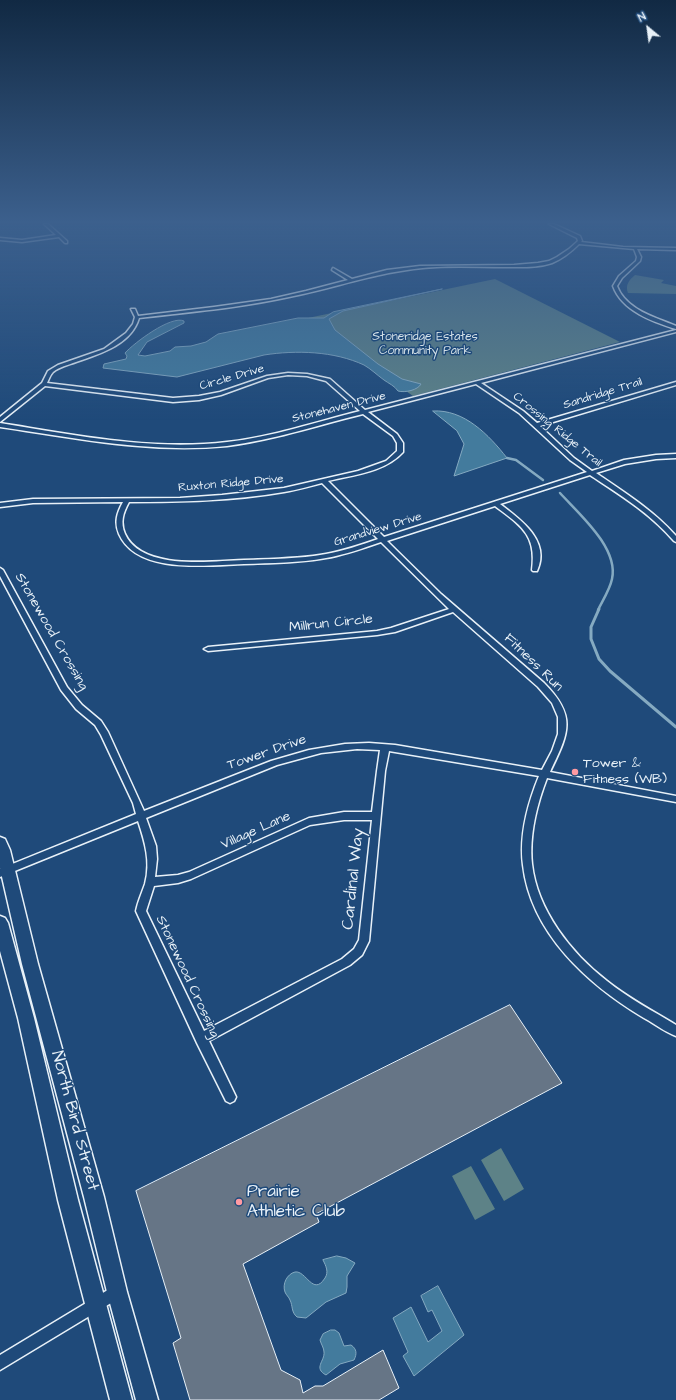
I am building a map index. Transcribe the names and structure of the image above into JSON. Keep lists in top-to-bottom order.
{
  "streets": {
    "street": [
      "Circle Drive",
      "Sandridge Trail",
      "Stonehaven Drive",
      "Crossing Ridge Trail",
      "Ruxton Ridge Drive",
      "Grandview Drive",
      "Millrun Circle",
      "Stonewood Crossing",
      "Fitness Run",
      "Tower Drive",
      "Village Lane",
      "Cardinal Way",
      "North Bird Street"
    ]
  },
  "crossings": [
    ["Circle Drive", "Stonehaven Drive"],
    ["Circle Drive", "Ruxton Ridge Drive"],
    ["Sandridge Trail", "Crossing Ridge Trail"],
    ["Stonehaven Drive", "Crossing Ridge Trail"],
    ["Stonehaven Drive", "Ruxton Ridge Drive"],
    ["Crossing Ridge Trail", "Grandview Drive"],
    ["Ruxton Ridge Drive", "Grandview Drive"],
    ["Ruxton Ridge Drive", "Fitness Run"],
    ["Grandview Drive", "Fitness Run"],
    ["Millrun Circle", "Fitness Run"],
    ["Stonewood Crossing", "Tower Drive"],
    ["Stonewood Crossing", "Village Lane"],
    ["Stonewood Crossing", "Cardinal Way"],
    ["Fitness Run", "Tower Drive"],
    ["Tower Drive", "Cardinal Way"],
    ["Tower Drive", "North Bird Street"],
    ["Village Lane", "Cardinal Way"]
  ],
  "parks": ["Stoneridge Estates Community Park"],
  "places": ["Tower & Fitness (WB)", "Prairie Athletic Club"],
  "north": "top left"
}
